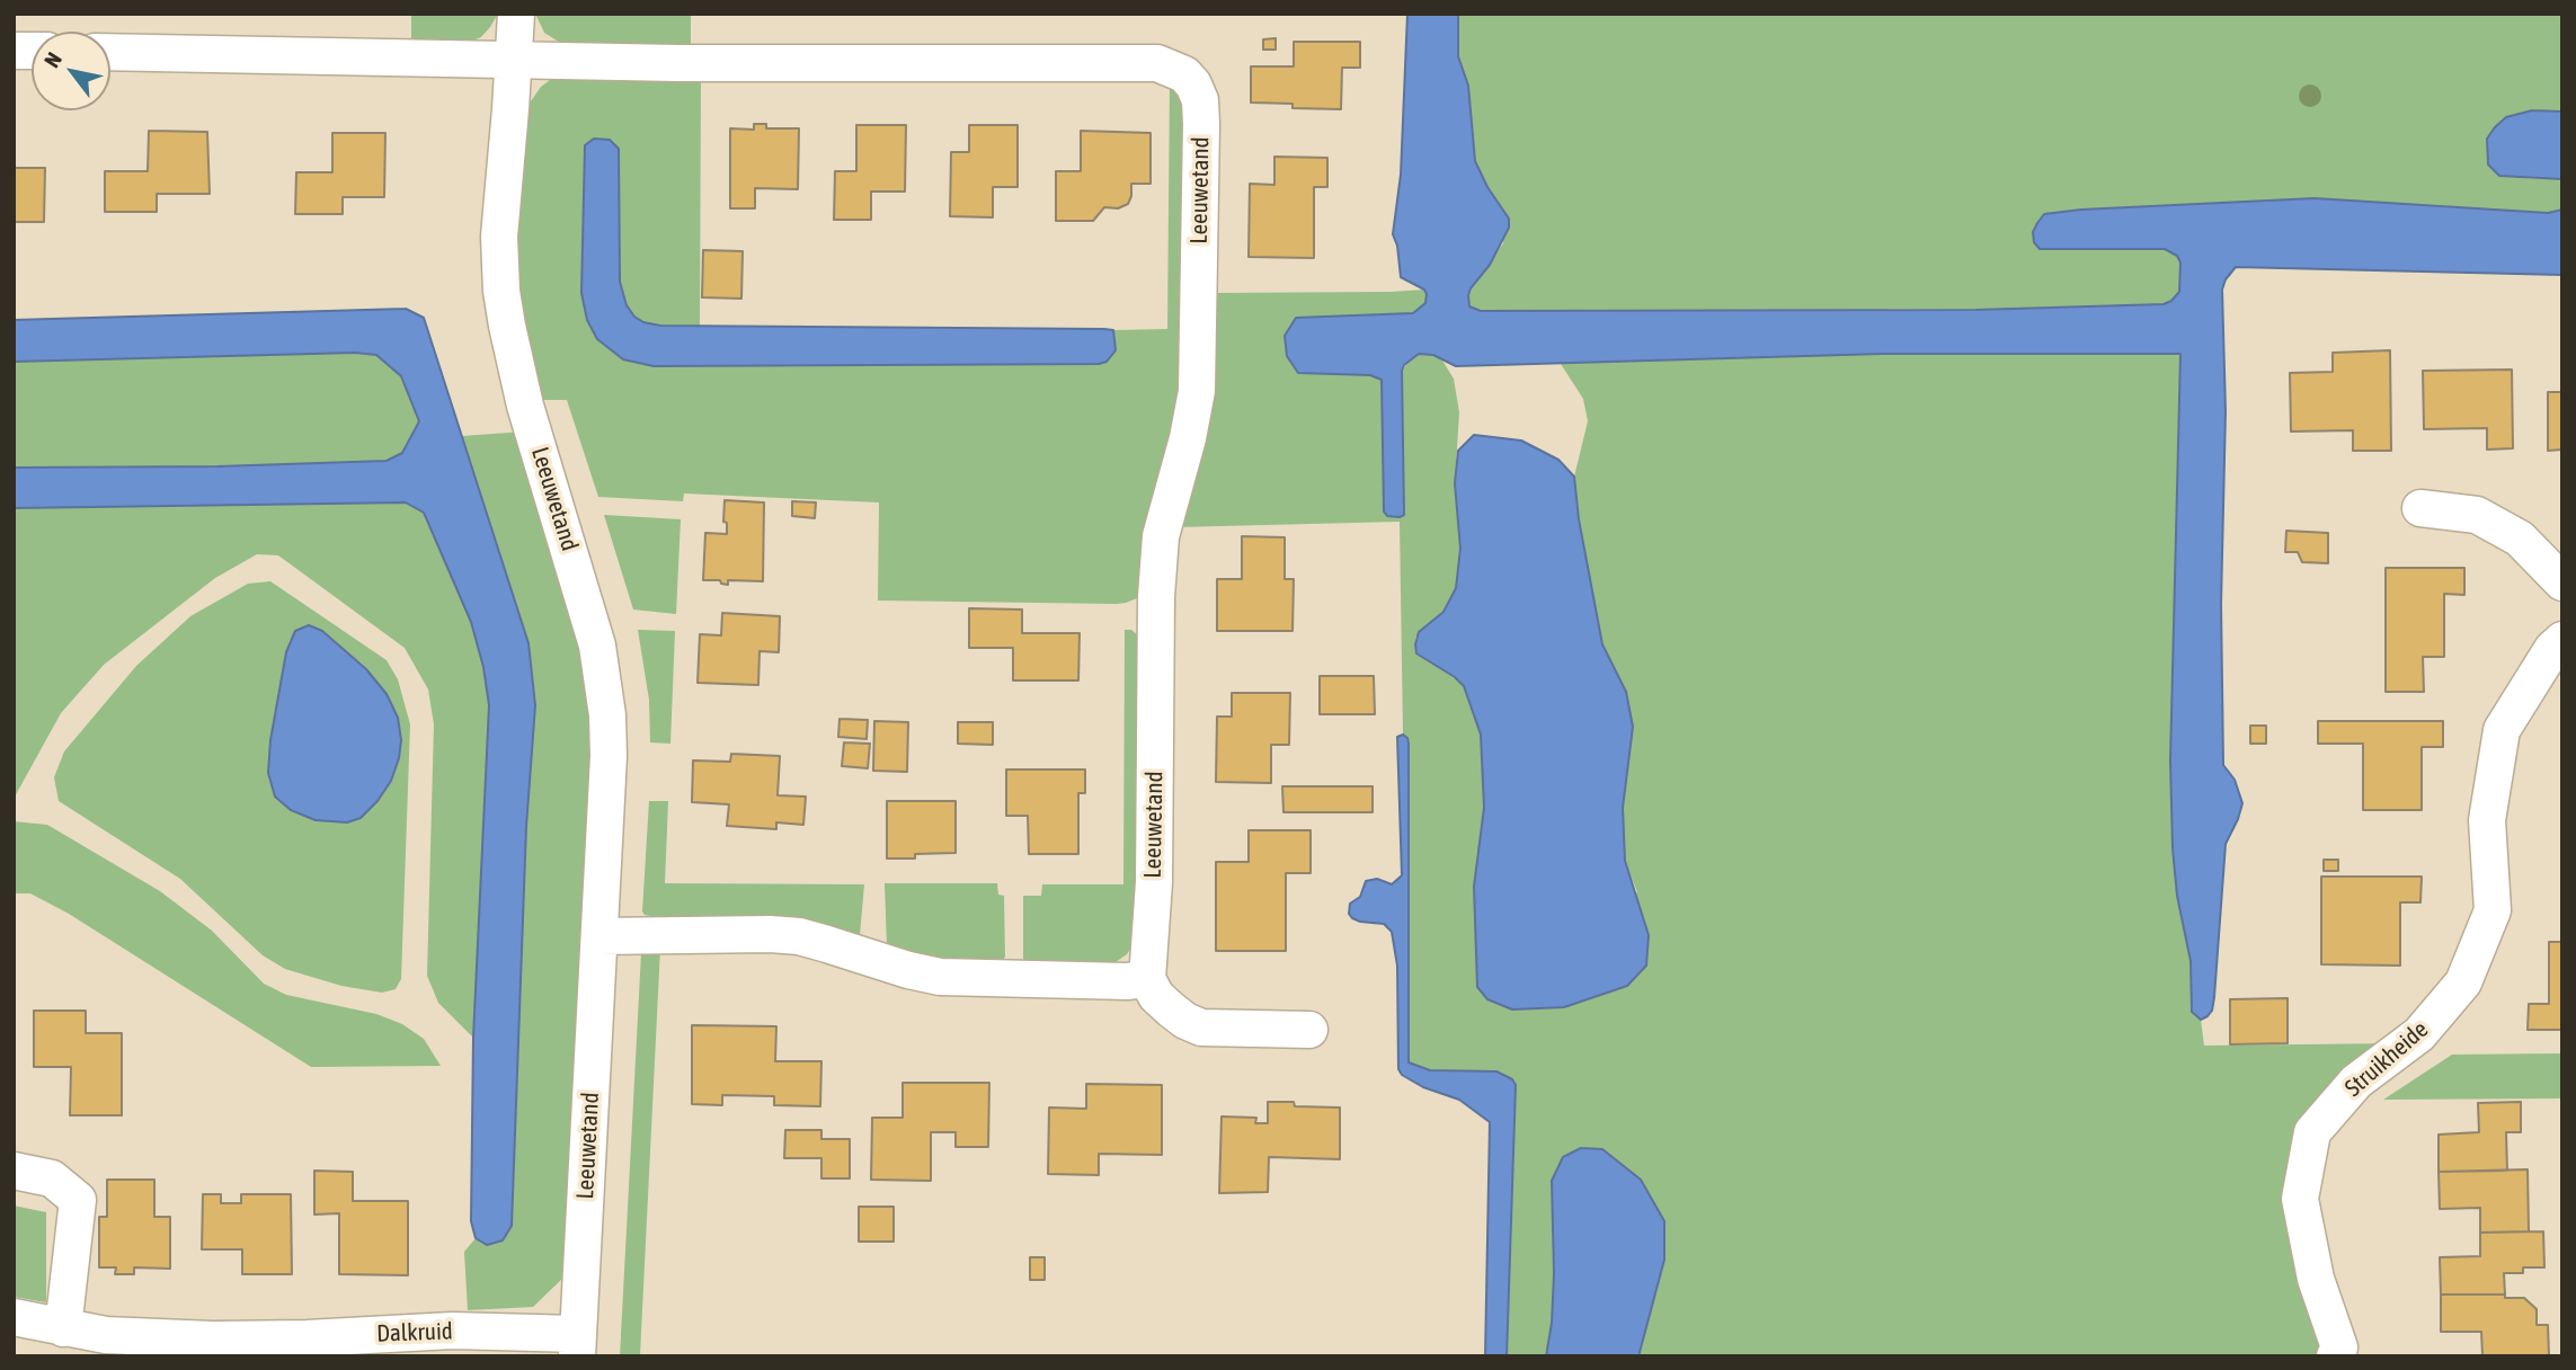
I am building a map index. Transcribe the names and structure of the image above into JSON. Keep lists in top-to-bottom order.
{
  "streets": {
    "street": ["Leeuwetand", "Struikheide", "Dalkruid"]
  },
  "crossings": [
    ["Leeuwetand", "Dalkruid"]
  ],
  "north": "top left"
}
